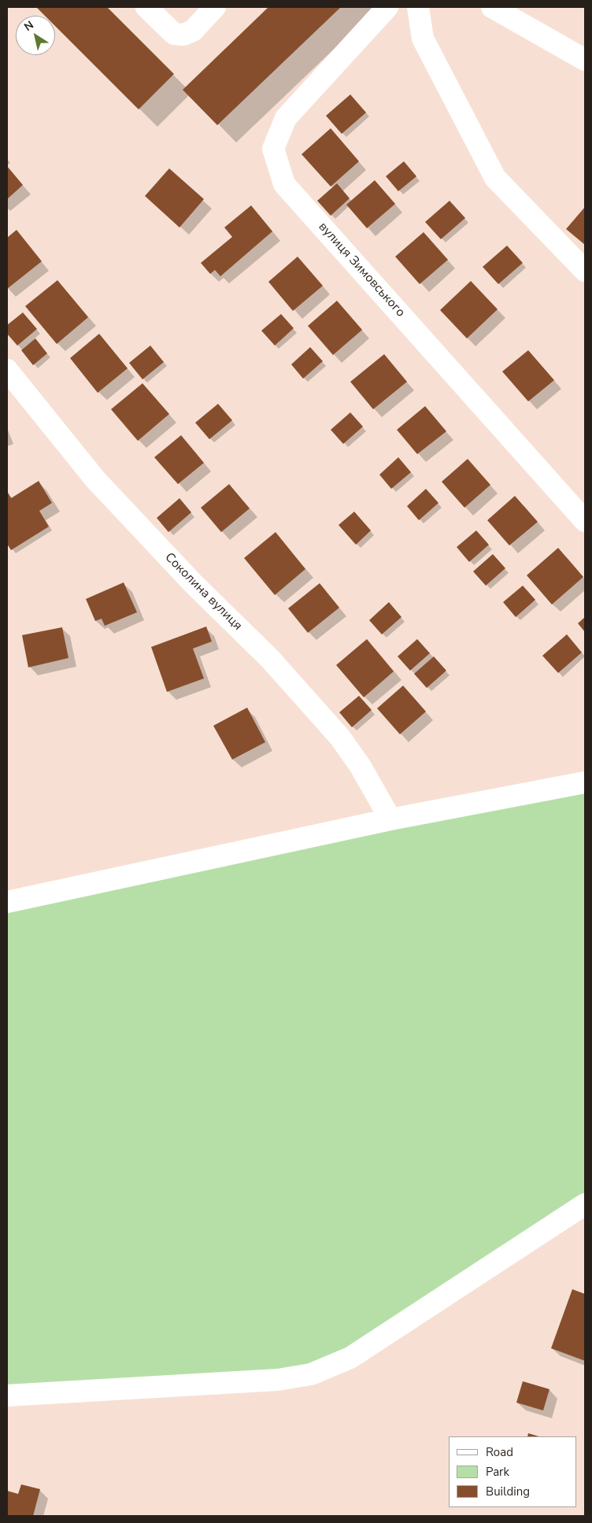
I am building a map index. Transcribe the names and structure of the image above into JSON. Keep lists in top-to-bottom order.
{
  "streets": {
    "street": ["вулиця Зимовського", "Соколина вулиця"]
  },
  "legend": ["Road", "Park", "Building"],
  "north": "top left"
}
